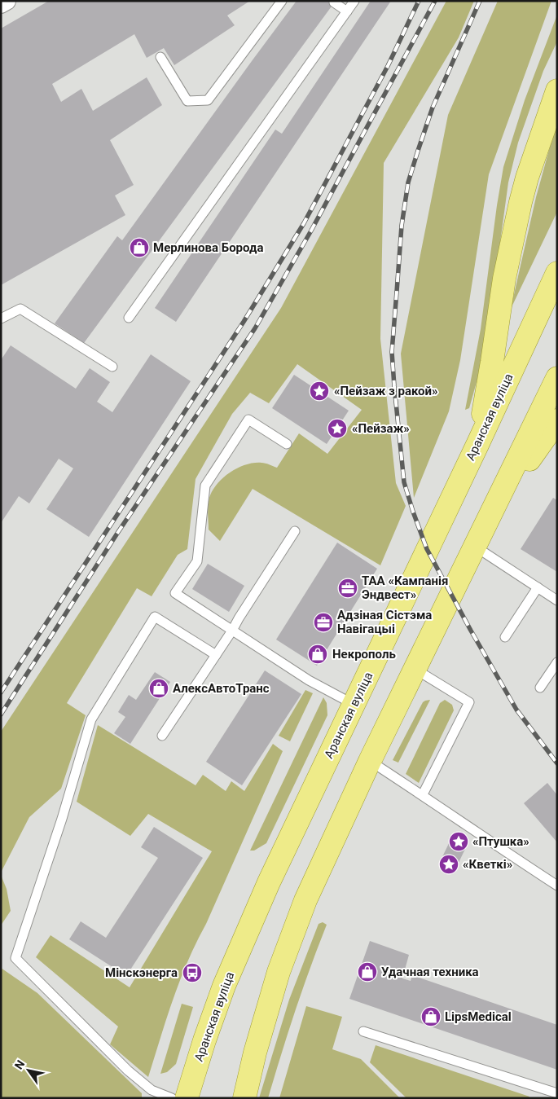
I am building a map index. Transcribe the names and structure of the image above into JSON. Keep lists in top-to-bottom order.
{
  "streets": {
    "main road": ["Аранская вуліца"]
  },
  "places": {
    "shop": [
      "Мерлинова Борода",
      "Некрополь",
      "АлексАвтоТранс",
      "Удачная техника",
      "LipsMedical"
    ],
    "place": [
      "«Пейзаж з ракой»",
      "«Пейзаж»",
      "«Птушка»",
      "«Кветкі»"
    ],
    "office": ["ТАА «Кампанія Эндвест»", "Адзіная Сістэма Навігацыі"],
    "bus stop": ["Мінскэнерга"]
  },
  "north": "top left"
}
